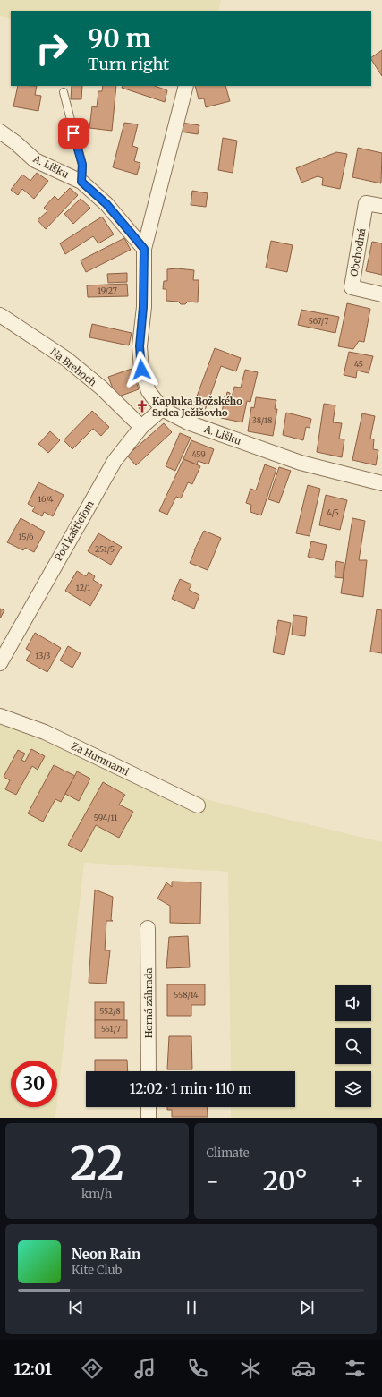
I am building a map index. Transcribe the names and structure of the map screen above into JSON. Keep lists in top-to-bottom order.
{
  "streets": {
    "street": [
      "A. Lišku",
      "Obchodná",
      "Na Brehoch",
      "Pod kaštieľom",
      "Za Humnami",
      "Horná záhrada"
    ]
  },
  "crossings": [
    ["A. Lišku", "Pod kaštieľom"],
    ["Na Brehoch", "Pod kaštieľom"]
  ],
  "places": {
    "church": ["Kaplnka Božského Srdca Ježišovho"]
  },
  "house_numbers": [
    "19/27",
    "567/7",
    "45",
    "38/18",
    "459",
    "16/4",
    "4/5",
    "15/6",
    "251/5",
    "12/1",
    "13/3",
    "594/11",
    "558/14",
    "552/8",
    "551/7"
  ],
  "page": {
    "turn": ["90 m", "Turn right"],
    "limit": "30",
    "trip": "12:02 · 1 min · 110 m",
    "tile": [
      ["22", "km/h"],
      "Climate"
    ],
    "heat": ["−", "20°", "+"],
    "song": ["Neon Rain", "Kite Club"],
    "tabs": "12:01"
  }
}
